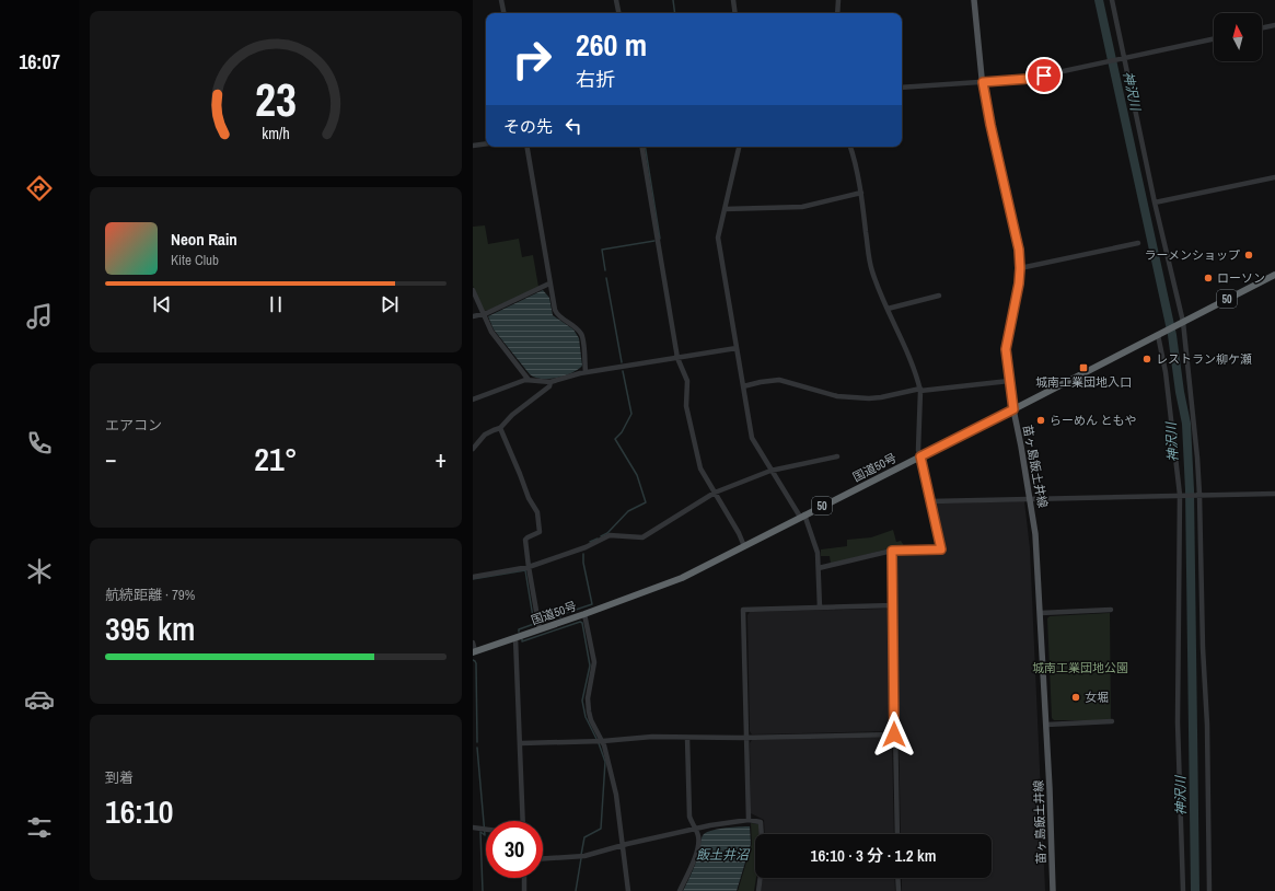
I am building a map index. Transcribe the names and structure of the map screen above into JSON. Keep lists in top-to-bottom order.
{
  "streets": {
    "highway": ["50", "国道50号"],
    "main road": ["苗ヶ島飯土井線"]
  },
  "crossings": [
    ["苗ヶ島飯土井線", "国道50号"]
  ],
  "water": ["神沢川", "飯土井沼"],
  "parks": ["城南工業団地公園"],
  "places": {
    "other": [
      "ラーメンショップ",
      "ローソン",
      "レストラン柳ケ瀬",
      "らーめん ともや",
      "女堀"
    ],
    "transit": ["城南工業団地入口"]
  },
  "north": "top",
  "page": {
    "tabs": "16:07",
    "turn": ["260 m", "右折"],
    "then": "その先",
    "song": ["Neon Rain", "Kite Club"],
    "tile": [
      "エアコン",
      ["航続距離 · 79%", "395 km"],
      ["到着", "16:10"]
    ],
    "heat": ["−", "21°", "+"],
    "limit": "30",
    "trip": "16:10 · 3 分 · 1.2 km",
    "gauge": ["23", "km/h"]
  }
}
